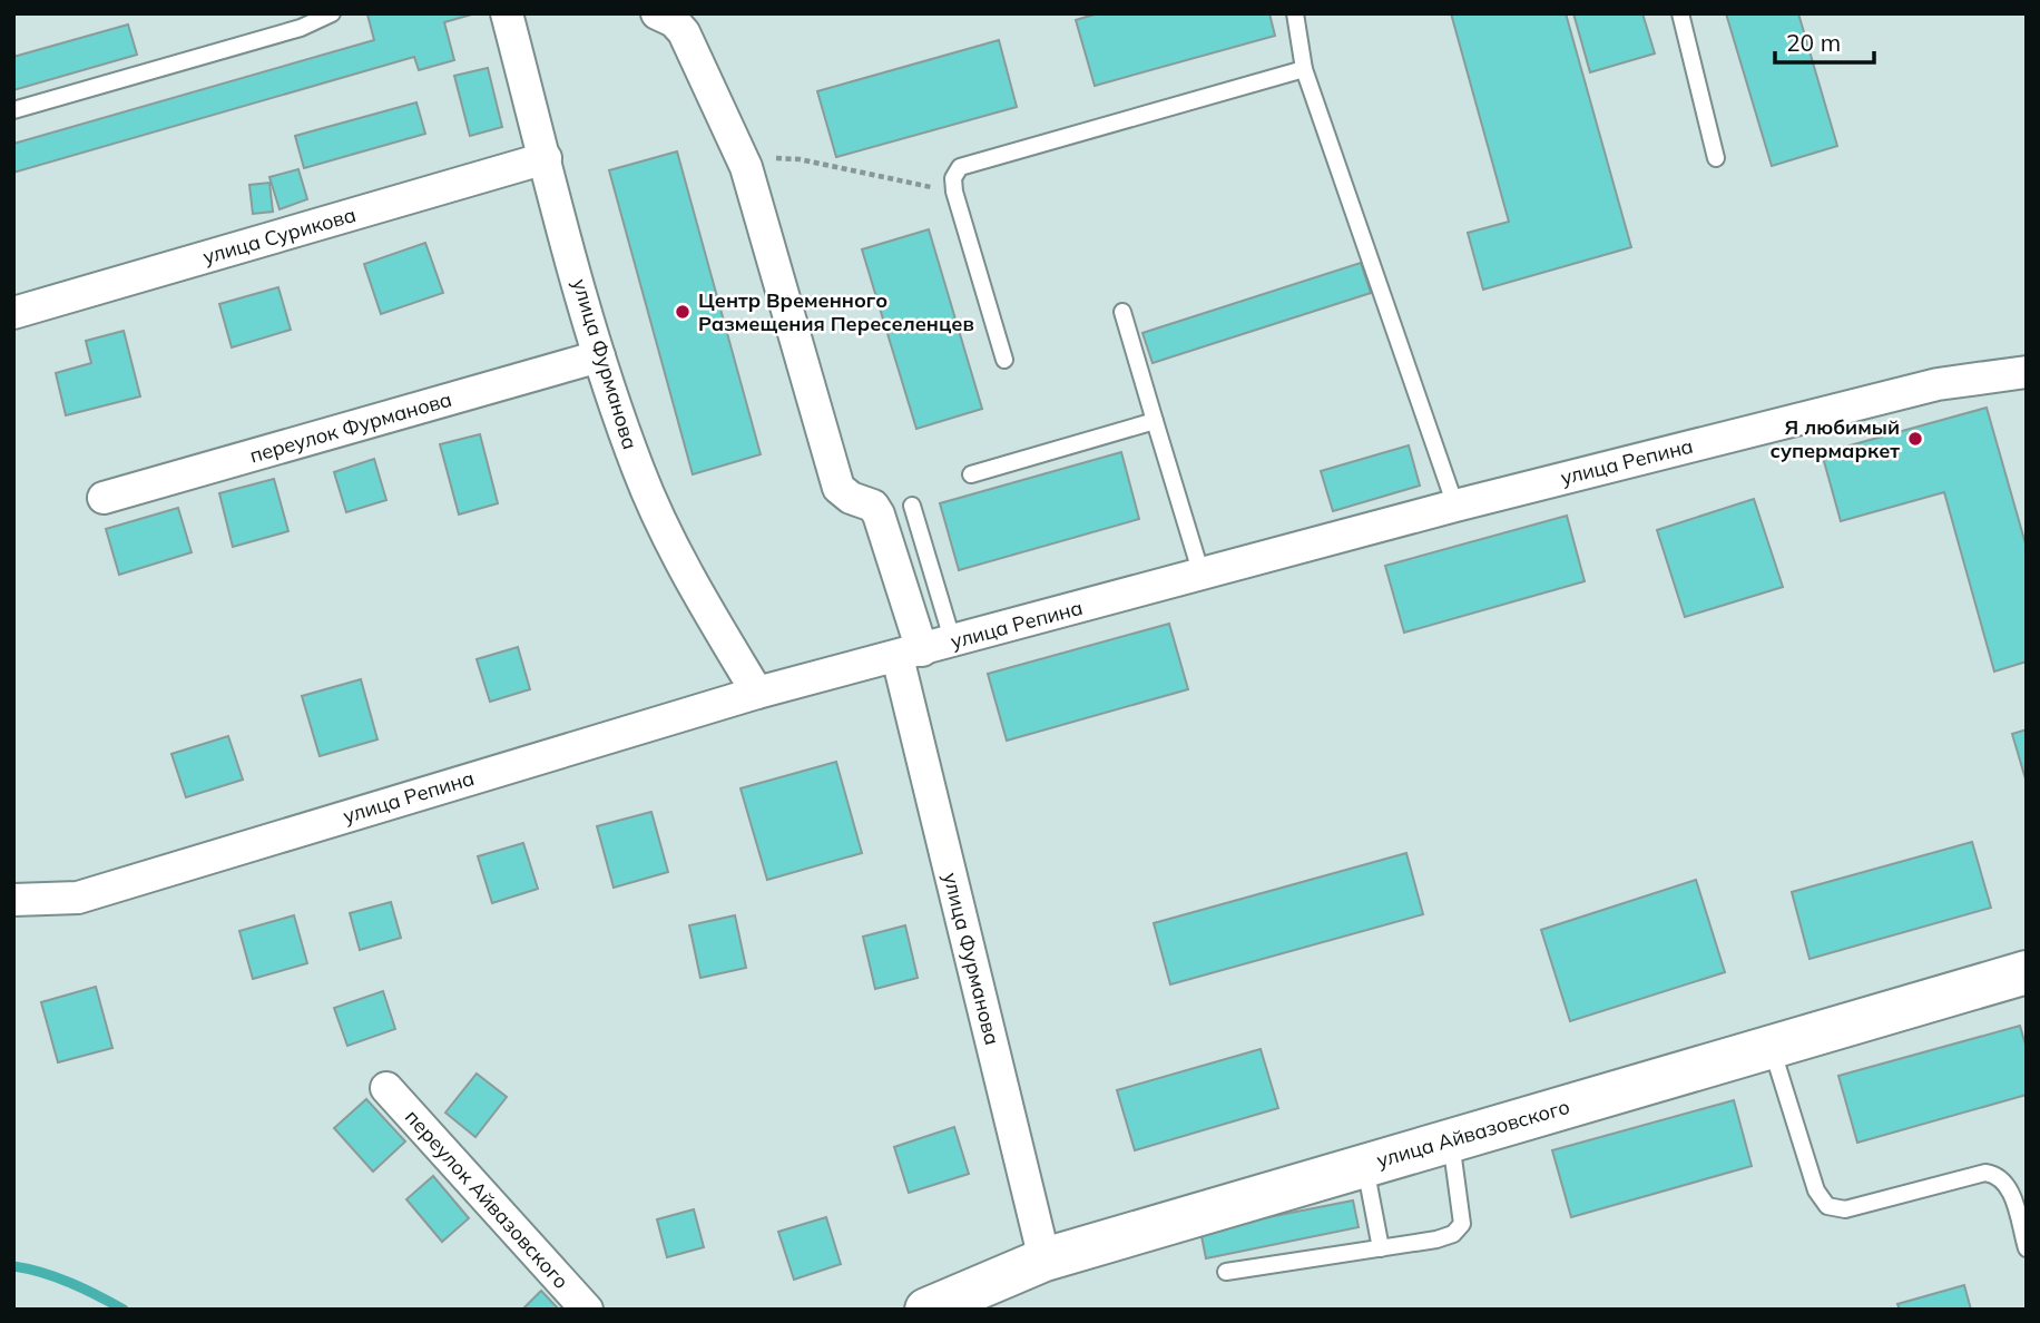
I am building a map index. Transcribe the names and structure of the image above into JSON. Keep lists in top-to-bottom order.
{
  "streets": {
    "street": [
      "улица Сурикова",
      "улица Фурманова",
      "переулок Фурманова",
      "улица Репина",
      "улица Айвазовского",
      "переулок Айвазовского"
    ]
  },
  "crossings": [
    ["улица Сурикова", "улица Фурманова"],
    ["улица Фурманова", "переулок Фурманова"],
    ["улица Фурманова", "улица Репина"],
    ["улица Фурманова", "улица Айвазовского"]
  ],
  "places": ["Центр Временного Размещения Переселенцев", "Я любимый супермаркет"],
  "scale_bar": "20 m"
}
